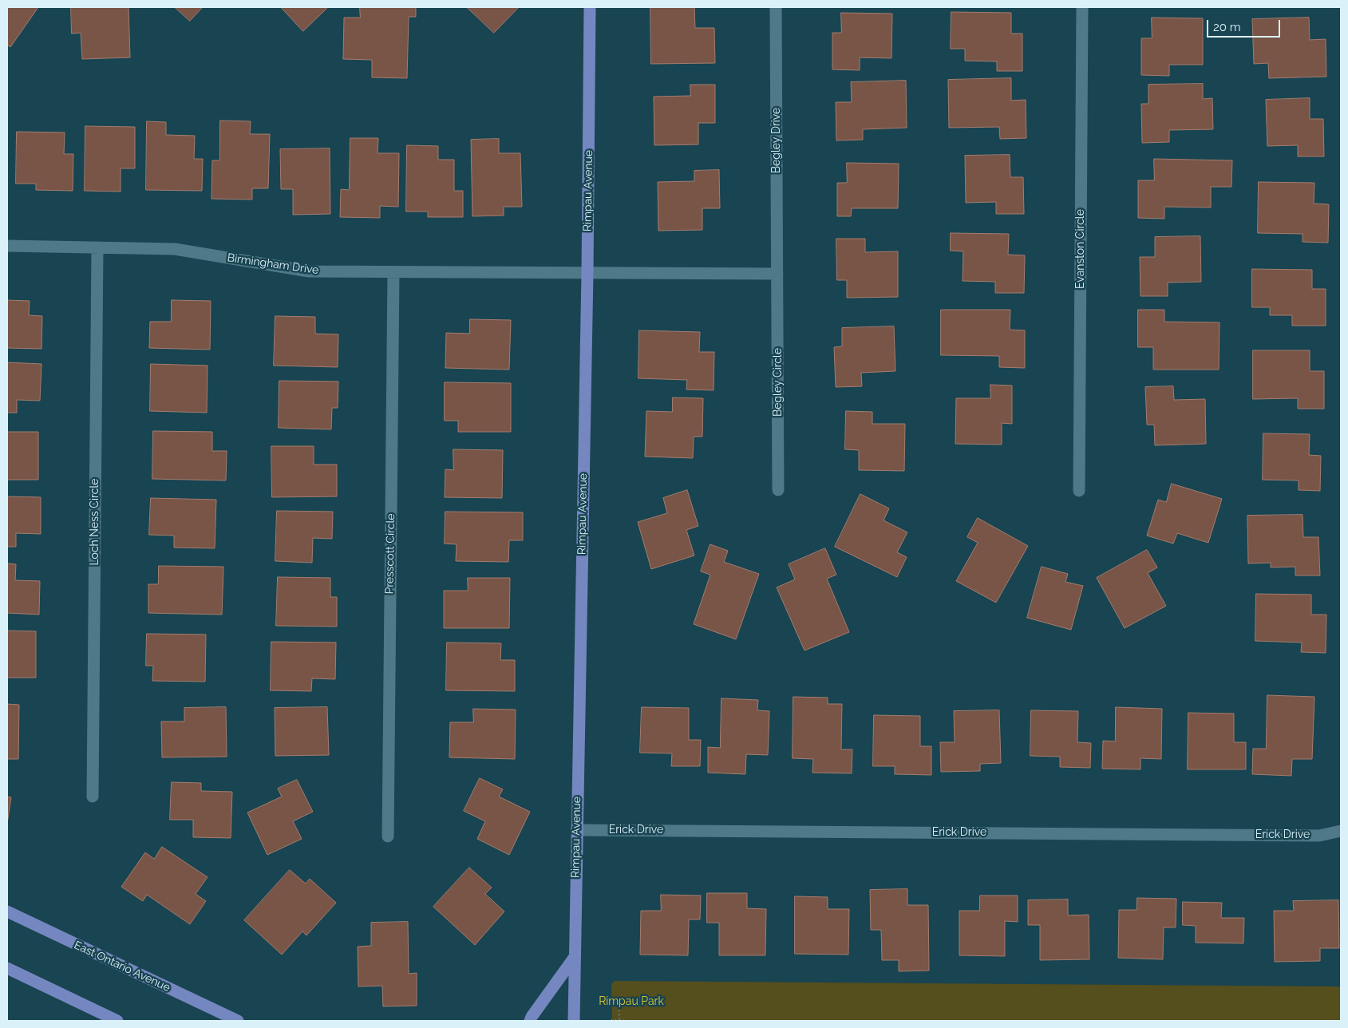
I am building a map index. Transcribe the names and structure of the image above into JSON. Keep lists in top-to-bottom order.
{
  "streets": {
    "main road": ["Rimpau Avenue", "East Ontario Avenue"],
    "street": [
      "Begley Drive",
      "Evanston Circle",
      "Birmingham Drive",
      "Begley Circle",
      "Loch Ness Circle",
      "Presscott Circle",
      "Erick Drive"
    ]
  },
  "crossings": [
    ["Begley Drive", "Birmingham Drive"],
    ["Begley Drive", "Begley Circle"],
    ["Rimpau Avenue", "Birmingham Drive"],
    ["Rimpau Avenue", "Erick Drive"],
    ["Birmingham Drive", "Begley Circle"],
    ["Birmingham Drive", "Loch Ness Circle"],
    ["Birmingham Drive", "Presscott Circle"]
  ],
  "parks": ["Rimpau Park"],
  "scale_bar": "20 m"
}
